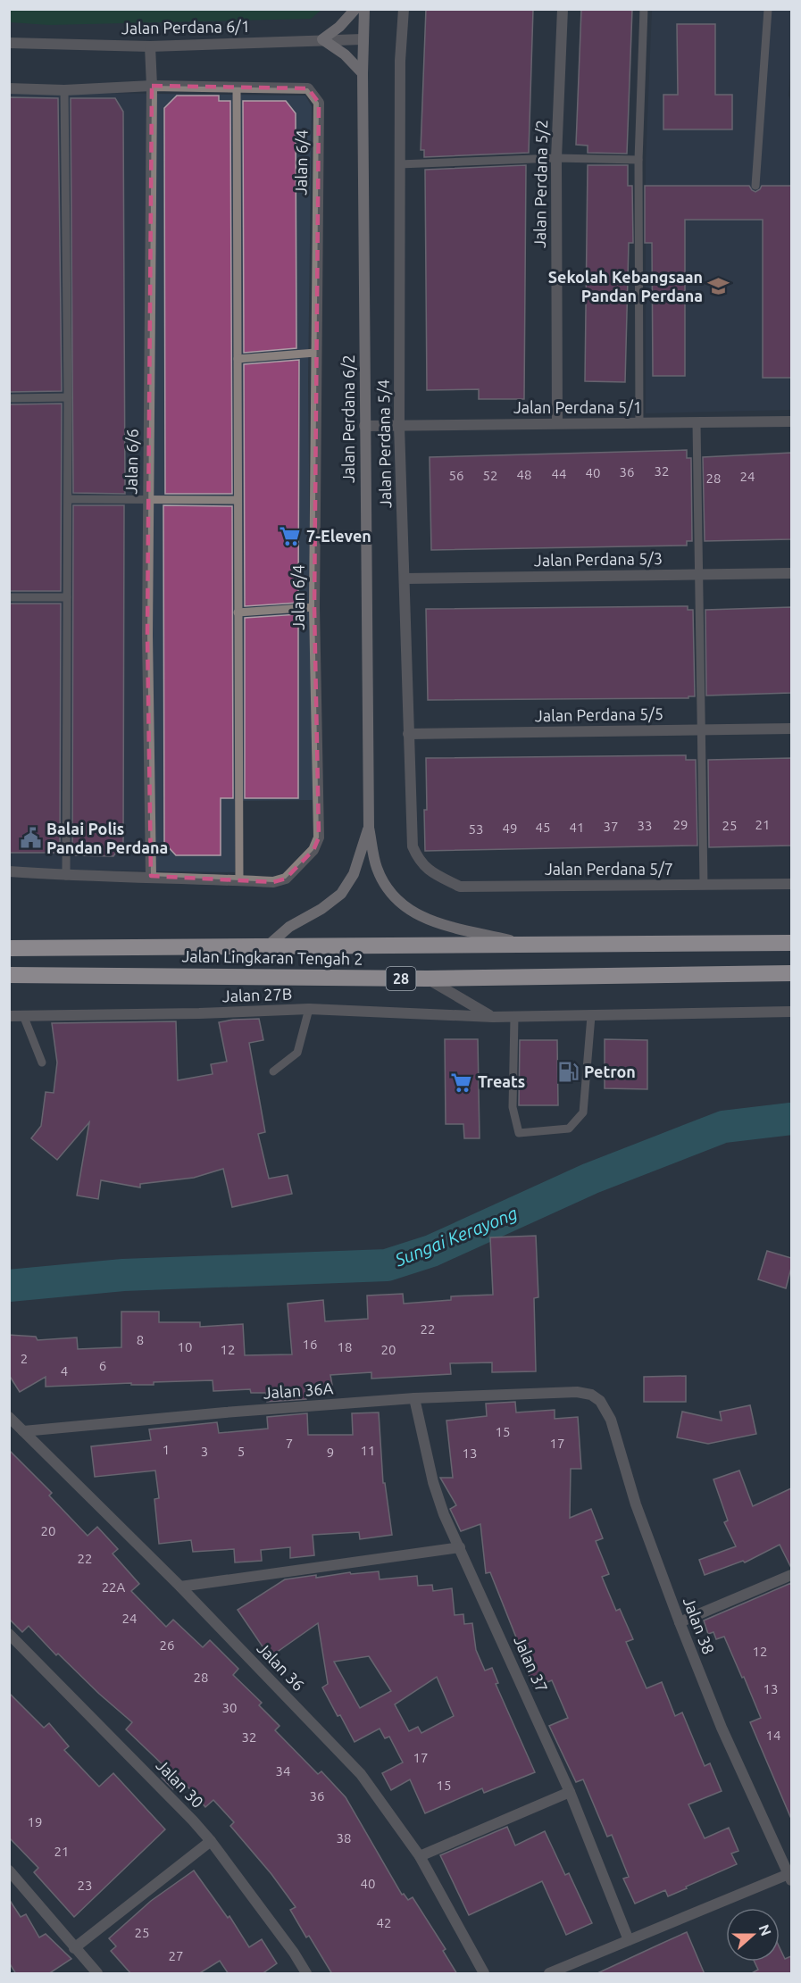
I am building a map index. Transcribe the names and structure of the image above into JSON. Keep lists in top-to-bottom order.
{
  "streets": {
    "highway": ["Jalan Lingkaran Tengah 2", "28"],
    "street": [
      "Jalan Perdana 6/1",
      "Jalan 6/4",
      "Jalan Perdana 5/2",
      "Jalan Perdana 5/1",
      "Jalan Perdana 6/2",
      "Jalan Perdana 5/4",
      "Jalan 6/6",
      "Jalan Perdana 5/3",
      "Jalan Perdana 5/5",
      "Jalan Perdana 5/7",
      "Jalan 27B",
      "Jalan 36A",
      "Jalan 38",
      "Jalan 37",
      "Jalan 36",
      "Jalan 30"
    ]
  },
  "crossings": [
    ["Jalan Perdana 6/1", "Jalan Perdana 6/2"],
    ["Jalan Perdana 6/1", "Jalan 6/6"],
    ["Jalan 6/4", "Jalan 6/6"],
    ["Jalan Perdana 5/2", "Jalan Perdana 5/1"],
    ["Jalan Perdana 5/1", "Jalan Perdana 6/2"],
    ["Jalan Perdana 5/1", "Jalan Perdana 5/4"],
    ["Jalan Perdana 6/2", "Jalan Lingkaran Tengah 2"],
    ["Jalan Perdana 5/4", "Jalan Perdana 5/3"],
    ["Jalan Perdana 5/4", "Jalan Perdana 5/5"],
    ["Jalan Perdana 5/4", "Jalan Perdana 5/7"],
    ["Jalan 36A", "Jalan 38"],
    ["Jalan 36A", "Jalan 37"],
    ["Jalan 36A", "Jalan 36"]
  ],
  "water": ["Sungai Kerayong"],
  "places": {
    "school or university": ["Sekolah Kebangsaan Pandan Perdana"],
    "supermarket": ["7-Eleven", "Treats"],
    "public building": ["Balai Polis Pandan Perdana"],
    "fuel station": ["Petron"]
  },
  "house_numbers": [
    "32",
    "36",
    "40",
    "44",
    "48",
    "56",
    "52",
    "24",
    "28",
    "29",
    "21",
    "33",
    "25",
    "37",
    "45",
    "41",
    "49",
    "53",
    "22",
    "8",
    "16",
    "10",
    "18",
    "12",
    "20",
    "2",
    "6",
    "4",
    "15",
    "7",
    "17",
    "1",
    "11",
    "3",
    "5",
    "9",
    "13",
    "20",
    "22",
    "22A",
    "24",
    "26",
    "12",
    "28",
    "13",
    "30",
    "14",
    "32",
    "17",
    "34",
    "15",
    "36",
    "19",
    "38",
    "21",
    "40",
    "23",
    "42",
    "25",
    "27"
  ],
  "north": "right"
}
